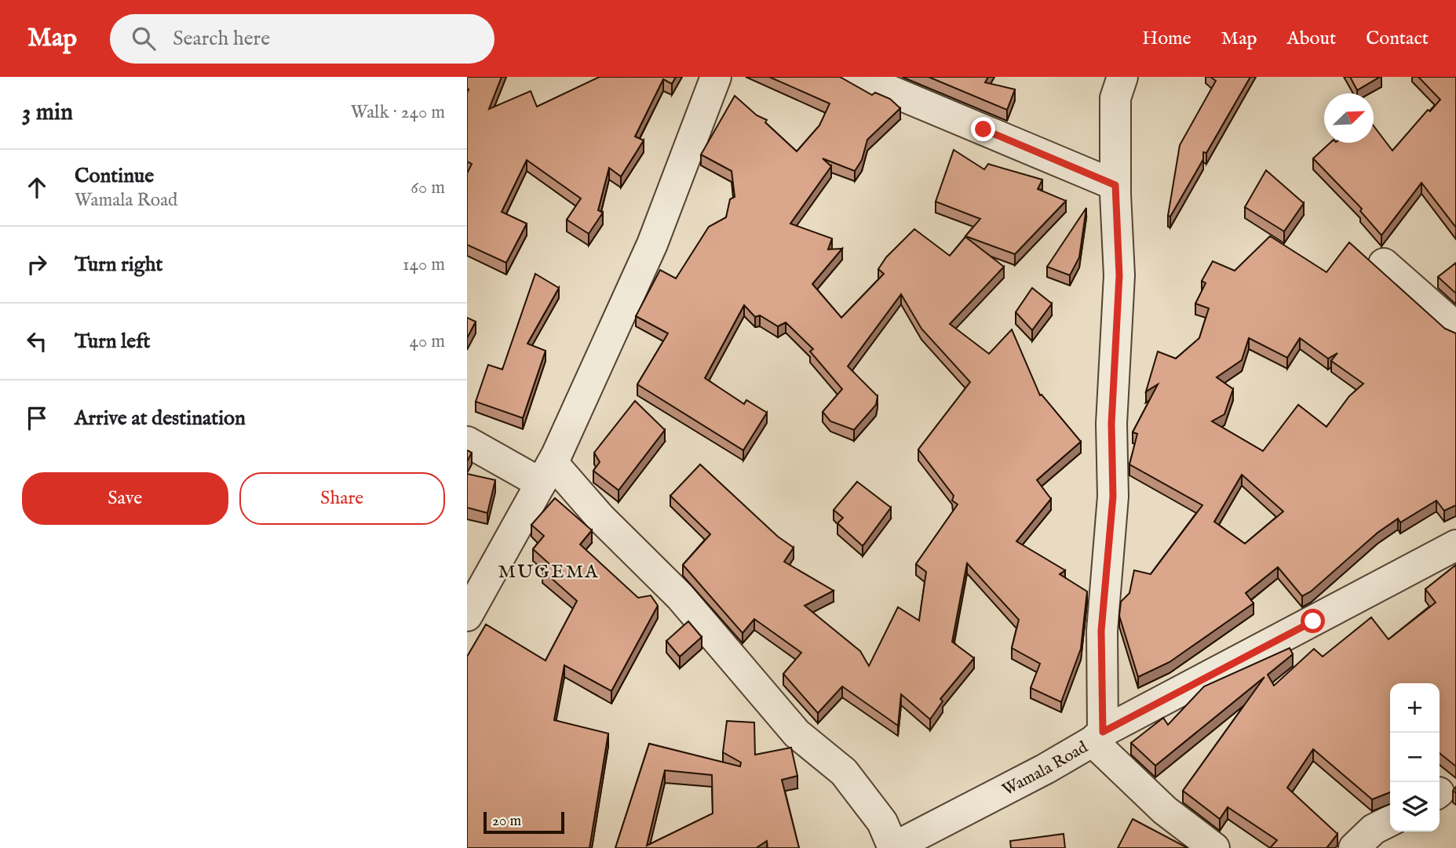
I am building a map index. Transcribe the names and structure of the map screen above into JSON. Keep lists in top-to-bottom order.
{
  "streets": {
    "street": ["Wamala Road"]
  },
  "districts": ["MUGEMA"],
  "scale_bar": "20 m",
  "north": "top right",
  "page": {
    "header": "Map",
    "search": "Search here",
    "nav": [
      "Home",
      "Map",
      "About",
      "Contact"
    ],
    "heading": ["3 min", "Walk · 240 m"],
    "list": [
      ["Continue", "Wamala Road", "60 m"],
      ["Turn right", "140 m"],
      ["Turn left", "40 m"],
      "Arrive at destination"
    ],
    "buttons": ["Save", "Share"],
    "map_buttons": ["+", "−"],
    "scale": "20 m"
  }
}
